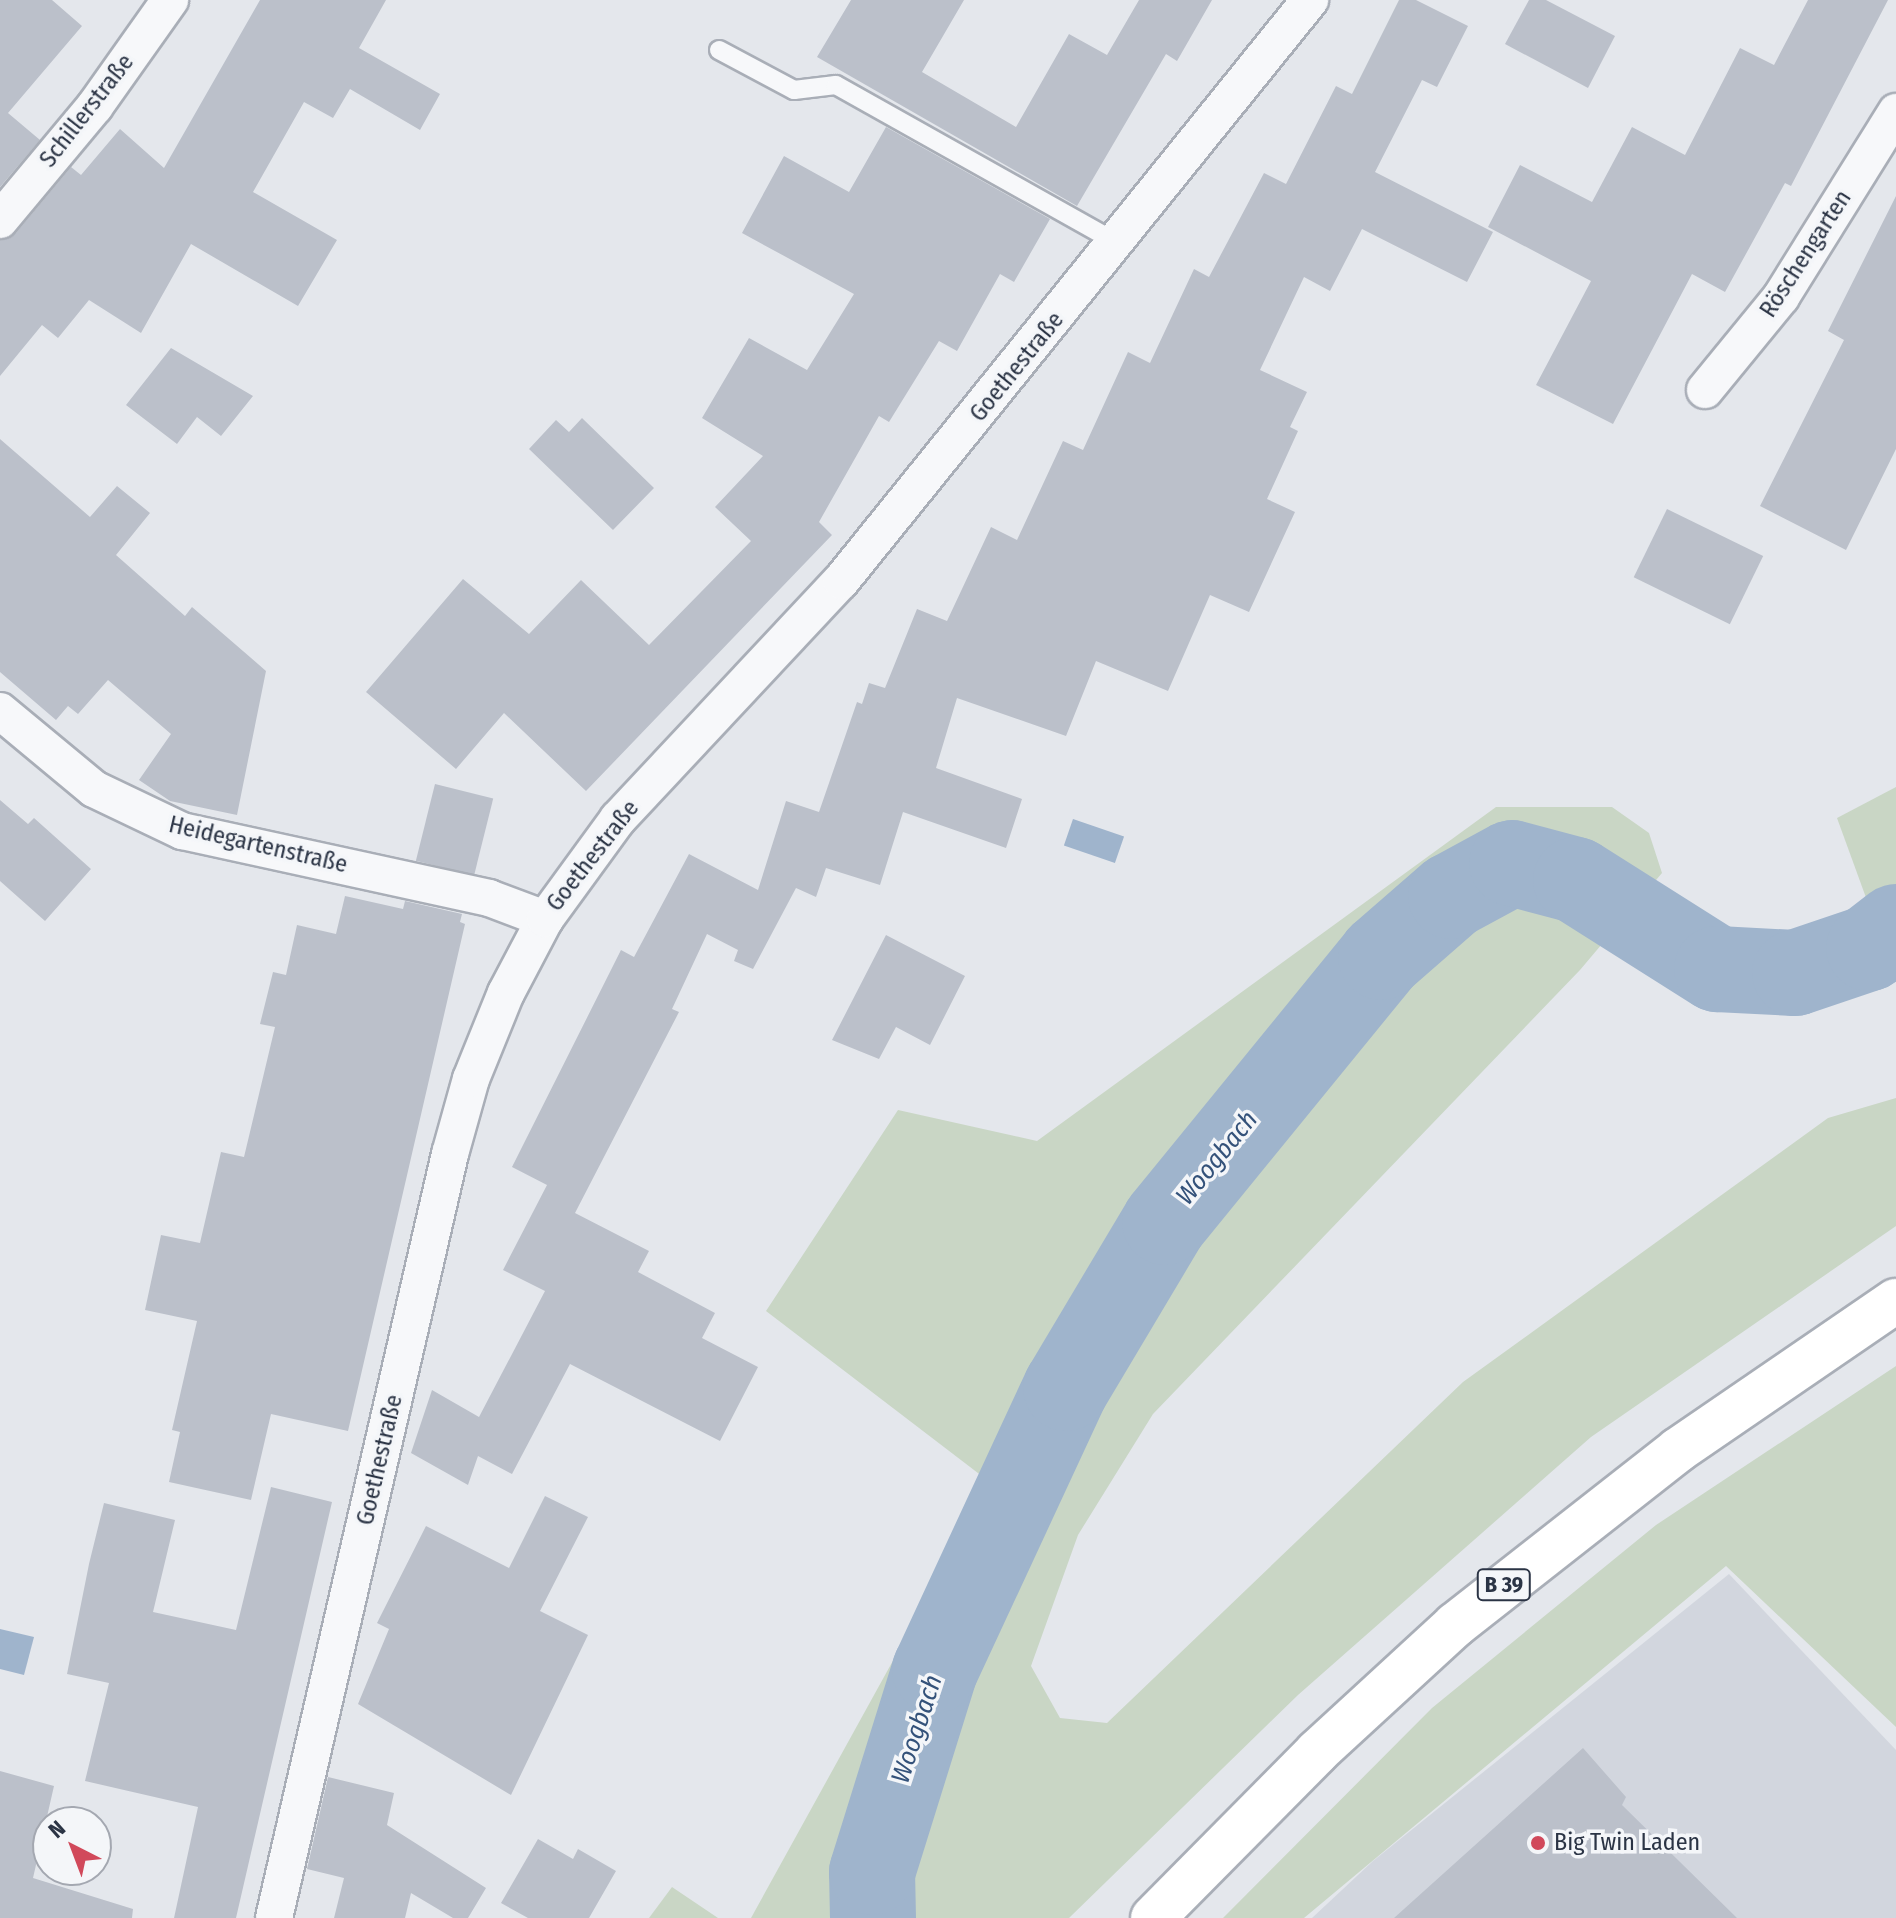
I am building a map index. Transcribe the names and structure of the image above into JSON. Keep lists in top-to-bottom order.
{
  "streets": {
    "main road": ["B 39"],
    "street": [
      "Schillerstraße",
      "Röschengarten",
      "Goethestraße",
      "Heidegartenstraße"
    ]
  },
  "crossings": [
    ["Goethestraße", "Heidegartenstraße"]
  ],
  "water": ["Woogbach"],
  "places": ["Big Twin Laden"],
  "north": "top left"
}
